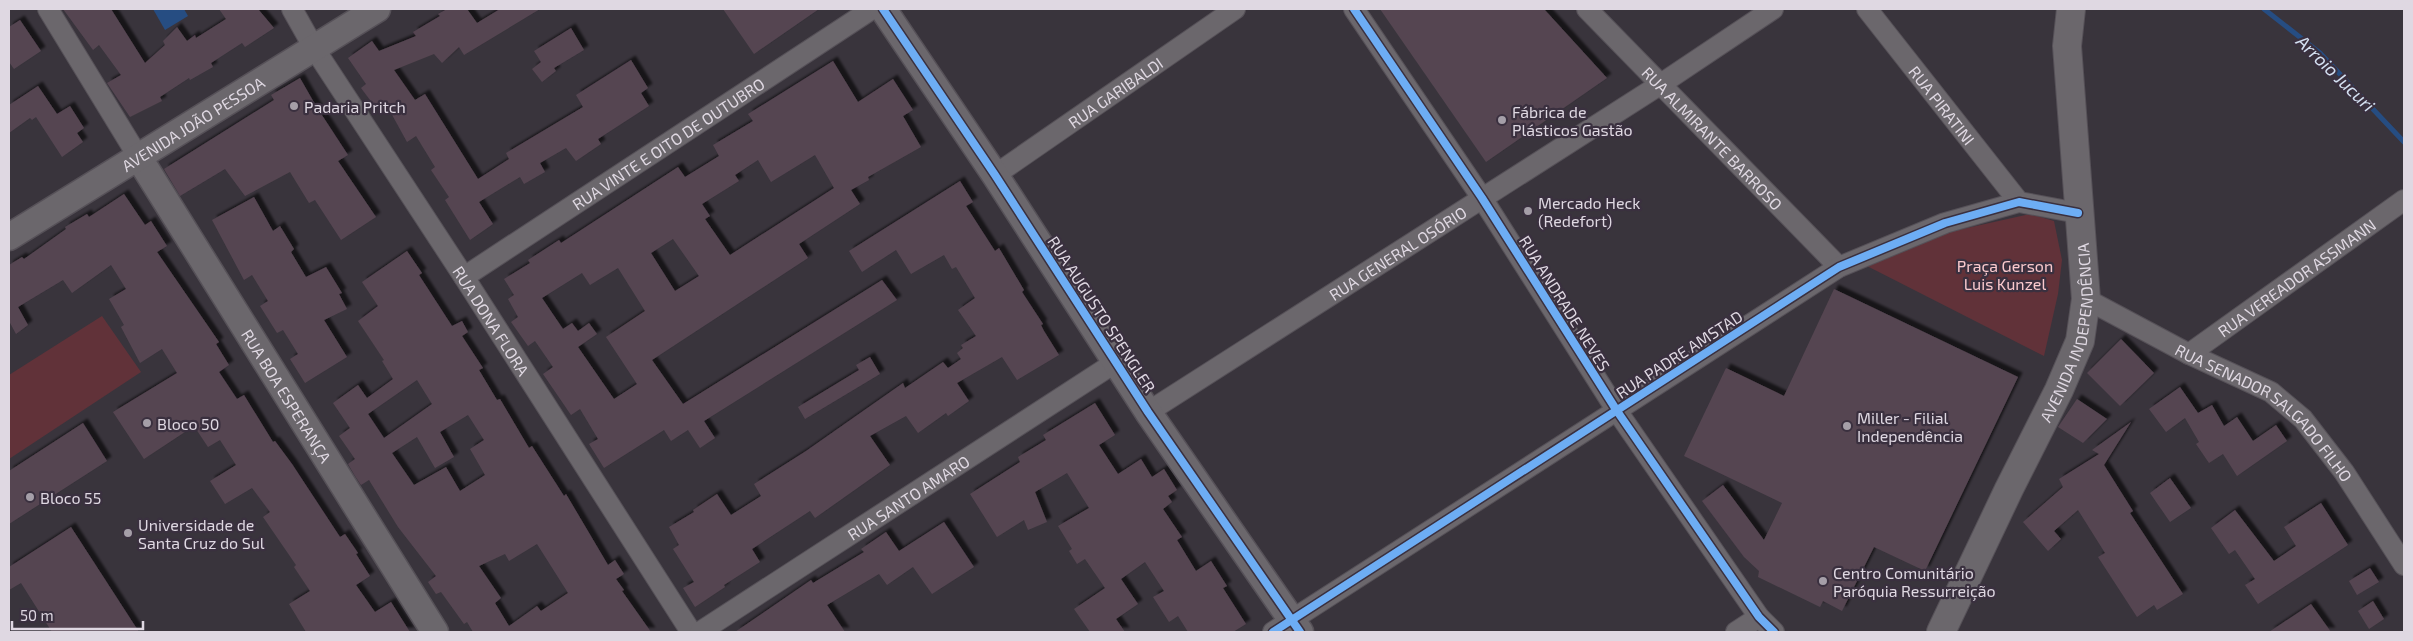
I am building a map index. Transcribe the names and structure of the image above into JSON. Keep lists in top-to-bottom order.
{
  "streets": {
    "main road": ["AVENIDA INDEPENDÊNCIA"],
    "street": [
      "RUA GARIBALDI",
      "RUA PIRATINI",
      "AVENIDA JOÃO PESSOA",
      "RUA ALMIRANTE BARROSO",
      "RUA VINTE E OITO DE OUTUBRO",
      "RUA GENERAL OSÓRIO",
      "RUA VEREADOR ASSMANN",
      "RUA ANDRADE NEVES",
      "RUA AUGUSTO SPENGLER",
      "RUA DONA FLORA",
      "RUA PADRE AMSTAD",
      "RUA BOA ESPERANÇA",
      "RUA SENADOR SALGADO FILHO",
      "RUA SANTO AMARO"
    ]
  },
  "crossings": [
    ["RUA GARIBALDI", "RUA AUGUSTO SPENGLER"],
    ["RUA PIRATINI", "RUA PADRE AMSTAD"],
    ["AVENIDA JOÃO PESSOA", "RUA DONA FLORA"],
    ["AVENIDA JOÃO PESSOA", "RUA BOA ESPERANÇA"],
    ["RUA ALMIRANTE BARROSO", "RUA GENERAL OSÓRIO"],
    ["RUA ALMIRANTE BARROSO", "RUA PADRE AMSTAD"],
    ["RUA VINTE E OITO DE OUTUBRO", "RUA DONA FLORA"],
    ["RUA GENERAL OSÓRIO", "RUA ANDRADE NEVES"],
    ["RUA GENERAL OSÓRIO", "RUA AUGUSTO SPENGLER"],
    ["RUA VEREADOR ASSMANN", "RUA SENADOR SALGADO FILHO"],
    ["RUA ANDRADE NEVES", "RUA PADRE AMSTAD"],
    ["RUA AUGUSTO SPENGLER", "RUA PADRE AMSTAD"],
    ["RUA AUGUSTO SPENGLER", "RUA SANTO AMARO"],
    ["AVENIDA INDEPENDÊNCIA", "RUA PADRE AMSTAD"],
    ["AVENIDA INDEPENDÊNCIA", "RUA SENADOR SALGADO FILHO"]
  ],
  "water": ["Arroio Jucuri"],
  "parks": ["Praça Gerson Luis Kunzel"],
  "places": [
    "Padaria Pritch",
    "Fábrica de Plásticos Gastão",
    "Mercado Heck (Redefort)",
    "Bloco 50",
    "Miller - Filial Independência",
    "Bloco 55",
    "Universidade de Santa Cruz do Sul",
    "Centro Comunitário Paróquia Ressurreição"
  ],
  "scale_bar": "50 m"
}
